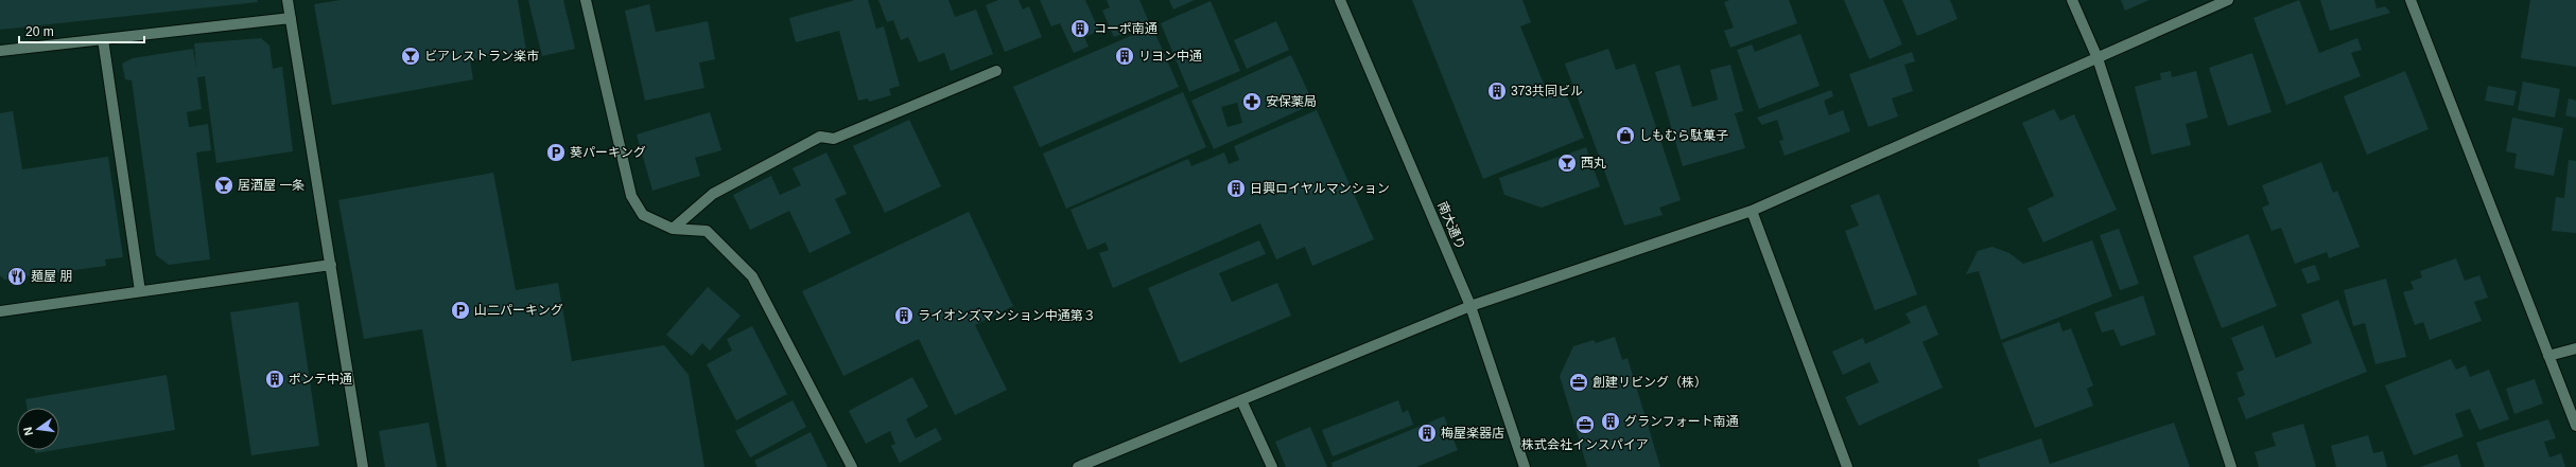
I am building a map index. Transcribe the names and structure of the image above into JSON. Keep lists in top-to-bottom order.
{
  "streets": {
    "street": ["南大通り"]
  },
  "places": {
    "building": [
      "コーポ南通",
      "リヨン中通",
      "373共同ビル",
      "日興ロイヤルマンション",
      "ライオンズマンション中通第３",
      "ポンテ中通",
      "グランフォート南通",
      "梅屋楽器店"
    ],
    "bar": ["ビアレストラン楽市", "西丸", "居酒屋 一条"],
    "pharmacy": ["安保薬局"],
    "shop": ["しもむら駄菓子"],
    "parking": ["葵パーキング", "山二パーキング"],
    "restaurant": ["麺屋 朋"],
    "office": ["創建リビング（株）", "株式会社インスパイア"]
  },
  "scale_bar": "20 m",
  "north": "left"
}
